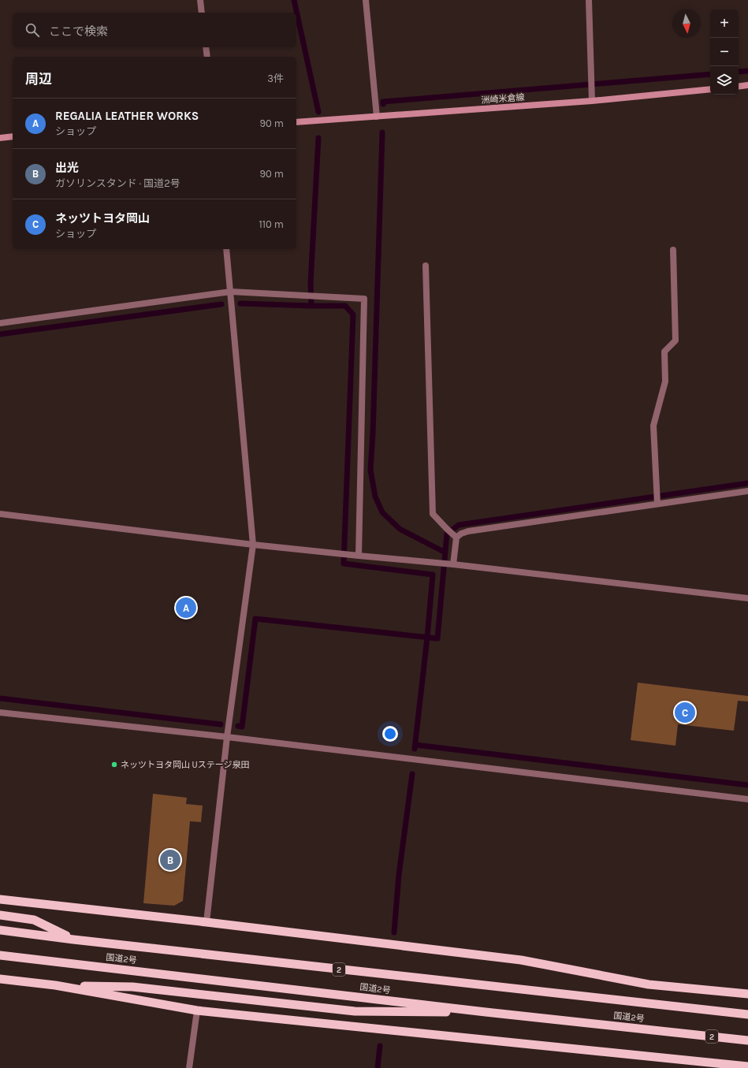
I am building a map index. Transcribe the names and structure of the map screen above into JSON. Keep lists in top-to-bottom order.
{
  "streets": {
    "highway": ["国道2号", "2"],
    "main road": ["洲崎米倉線"]
  },
  "places": ["ネッツトヨタ岡山 Uステージ泉田"],
  "north": "bottom",
  "page": {
    "map_buttons": ["+", "−"],
    "search": "ここで検索",
    "heading": ["周辺", "3件"],
    "list": [
      {
        "mark": "A",
        "name": "REGALIA LEATHER WORKS",
        "note": "ショップ",
        "value": "90 m"
      },
      {
        "mark": "B",
        "name": "出光",
        "note": "ガソリンスタンド · 国道2号",
        "value": "90 m"
      },
      {
        "mark": "C",
        "name": "ネッツトヨタ岡山",
        "note": "ショップ",
        "value": "110 m"
      }
    ],
    "pins": ["A", "C", "B"]
  }
}
